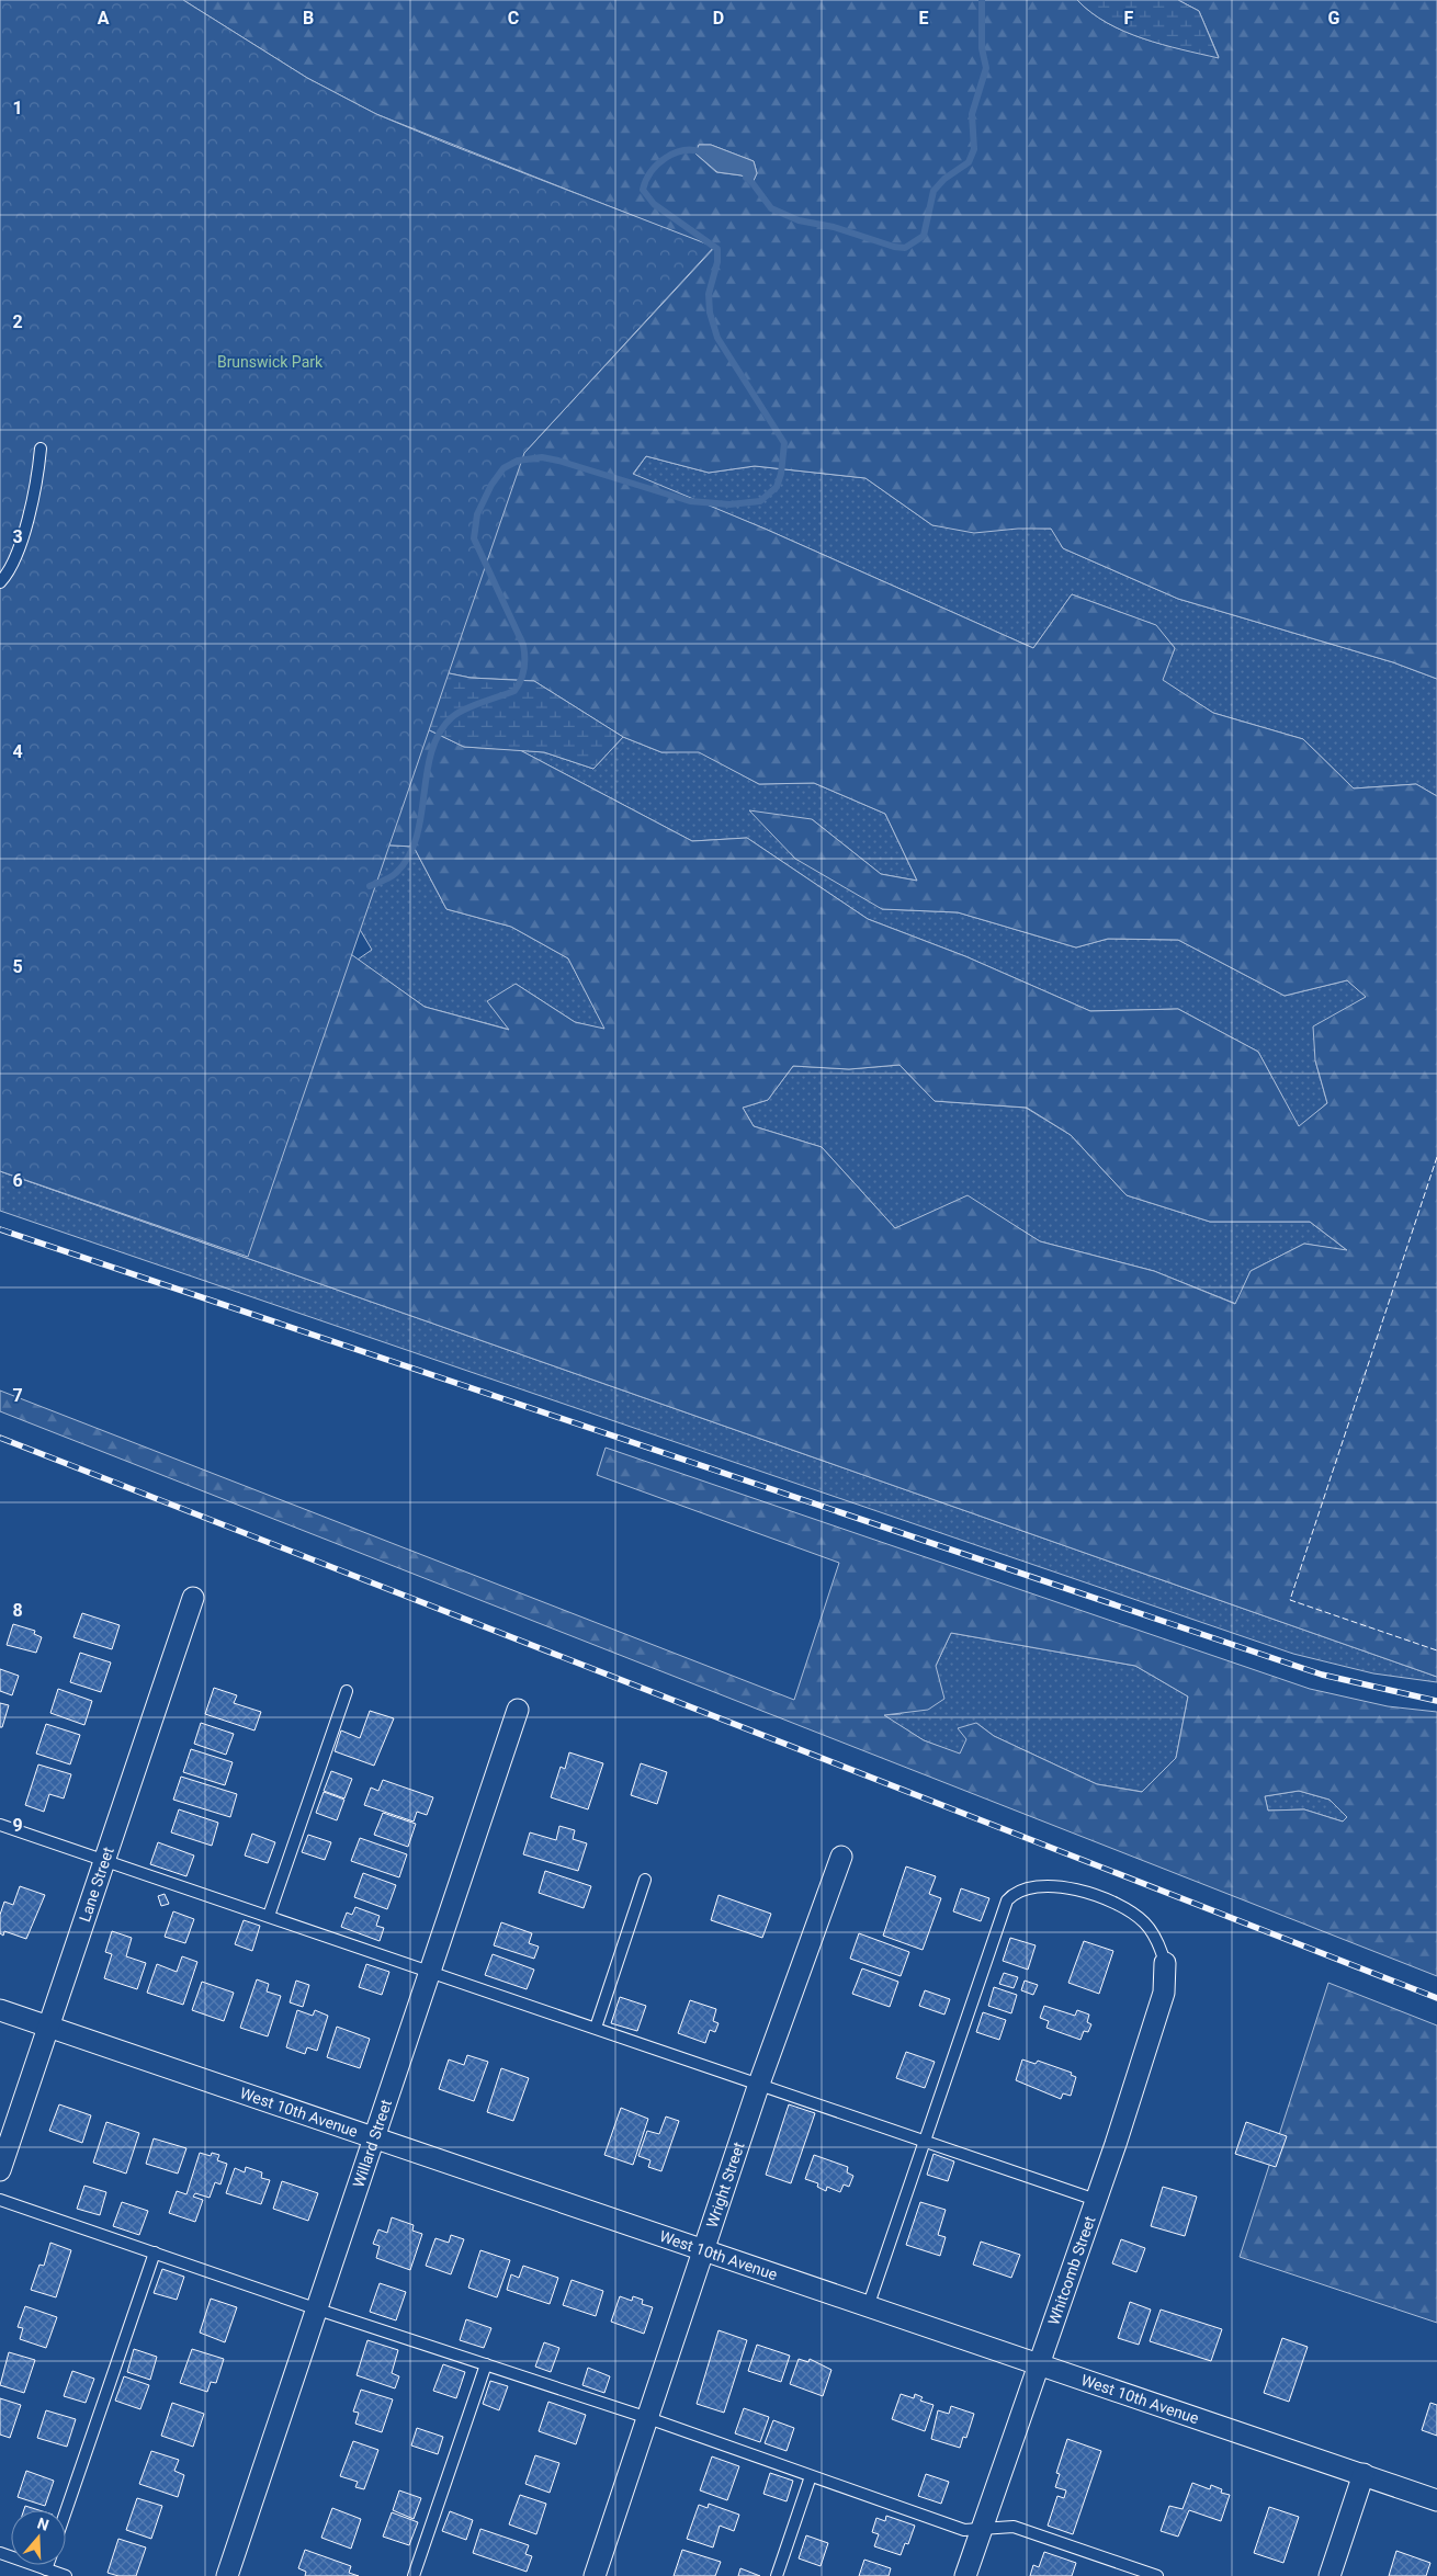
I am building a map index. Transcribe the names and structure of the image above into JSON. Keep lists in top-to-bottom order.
{
  "streets": {
    "street": [
      "Lane Street",
      "West 10th Avenue",
      "Willard Street",
      "Wright Street",
      "Whitcomb Street"
    ]
  },
  "crossings": [
    ["Lane Street", "West 10th Avenue"],
    ["West 10th Avenue", "Willard Street"],
    ["West 10th Avenue", "Wright Street"],
    ["West 10th Avenue", "Whitcomb Street"]
  ],
  "parks": ["Brunswick Park"],
  "north": "top",
  "grid": {
    "columns": [
      "A",
      "B",
      "C",
      "D",
      "E",
      "F",
      "G"
    ],
    "rows": [
      "1",
      "2",
      "3",
      "4",
      "5",
      "6",
      "7",
      "8",
      "9"
    ]
  }
}
